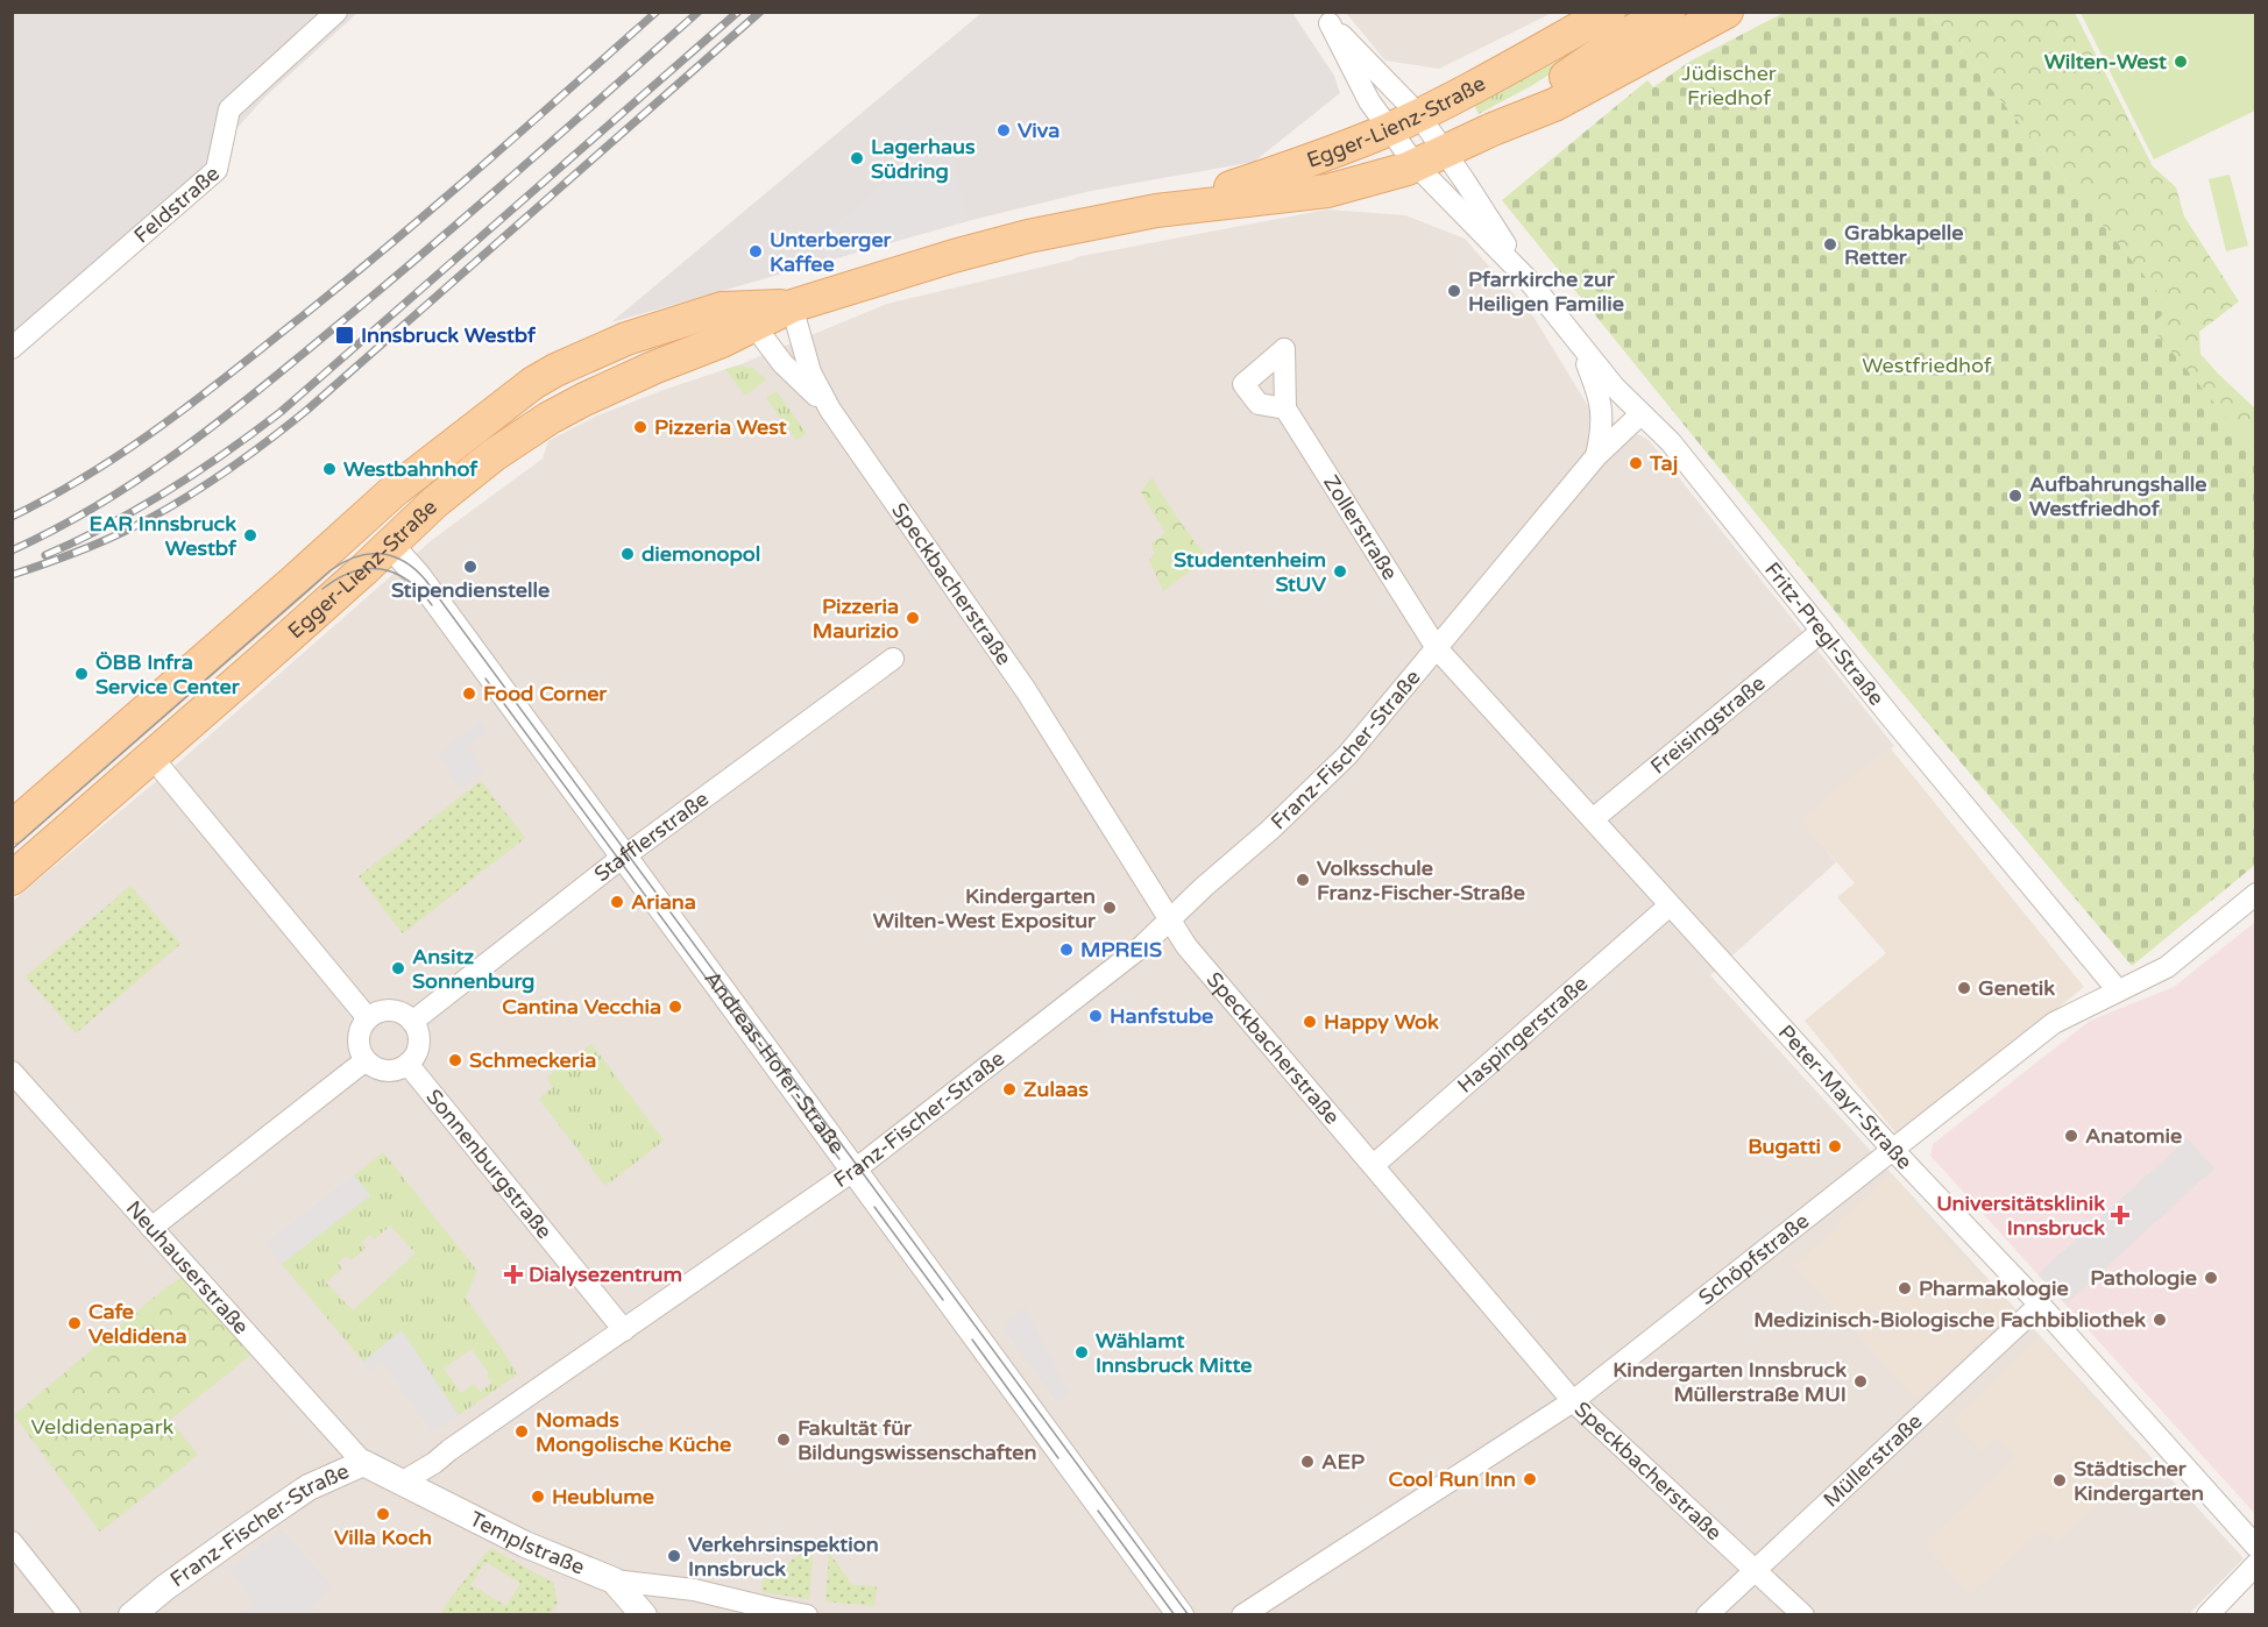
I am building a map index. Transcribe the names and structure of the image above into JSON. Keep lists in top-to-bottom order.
{
  "streets": {
    "main road": ["Egger-Lienz-Straße"],
    "street": [
      "Feldstraße",
      "Zollerstraße",
      "Speckbacherstraße",
      "Fritz-Pregl-Straße",
      "Freisingstraße",
      "Franz-Fischer-Straße",
      "Stafflerstraße",
      "Haspingerstraße",
      "Andreas-Hofer-Straße",
      "Peter-Mayr-Straße",
      "Sonnenburgstraße",
      "Schöpfstraße",
      "Neuhauserstraße",
      "Müllerstraße",
      "Templstraße"
    ]
  },
  "crossings": [
    ["Egger-Lienz-Straße", "Speckbacherstraße"],
    ["Egger-Lienz-Straße", "Fritz-Pregl-Straße"],
    ["Egger-Lienz-Straße", "Andreas-Hofer-Straße"],
    ["Zollerstraße", "Franz-Fischer-Straße"],
    ["Zollerstraße", "Peter-Mayr-Straße"],
    ["Speckbacherstraße", "Franz-Fischer-Straße"],
    ["Speckbacherstraße", "Haspingerstraße"],
    ["Speckbacherstraße", "Schöpfstraße"],
    ["Speckbacherstraße", "Müllerstraße"],
    ["Fritz-Pregl-Straße", "Freisingstraße"],
    ["Fritz-Pregl-Straße", "Franz-Fischer-Straße"],
    ["Fritz-Pregl-Straße", "Schöpfstraße"],
    ["Freisingstraße", "Peter-Mayr-Straße"],
    ["Franz-Fischer-Straße", "Andreas-Hofer-Straße"],
    ["Franz-Fischer-Straße", "Peter-Mayr-Straße"],
    ["Franz-Fischer-Straße", "Sonnenburgstraße"],
    ["Franz-Fischer-Straße", "Neuhauserstraße"],
    ["Franz-Fischer-Straße", "Templstraße"],
    ["Stafflerstraße", "Andreas-Hofer-Straße"],
    ["Stafflerstraße", "Sonnenburgstraße"],
    ["Haspingerstraße", "Peter-Mayr-Straße"],
    ["Peter-Mayr-Straße", "Schöpfstraße"],
    ["Peter-Mayr-Straße", "Müllerstraße"]
  ],
  "parks": ["Jüdischer Friedhof", "Westfriedhof", "Veldidenapark"],
  "places": {
    "other": [
      "Wilten-West",
      "Viva",
      "Lagerhaus Südring",
      "Grabkapelle Retter",
      "Unterberger Kaffee",
      "Pfarrkirche zur Heiligen Familie",
      "Pizzeria West",
      "Taj",
      "Westbahnhof",
      "Aufbahrungshalle Westfriedhof",
      "EAR Innsbruck Westbf",
      "diemonopol",
      "Stipendienstelle",
      "Studentenheim StUV",
      "Pizzeria Maurizio",
      "ÖBB Infra Service Center",
      "Food Corner",
      "Volksschule Franz-Fischer-Straße",
      "Ariana",
      "Kindergarten Wilten-West Expositur",
      "MPREIS",
      "Ansitz Sonnenburg",
      "Genetik",
      "Cantina Vecchia",
      "Hanfstube",
      "Happy Wok",
      "Schmeckeria",
      "Zulaas",
      "Anatomie",
      "Bugatti",
      "Pathologie",
      "Pharmakologie",
      "Medizinisch-Biologische Fachbibliothek",
      "Cafe Veldidena",
      "Wählamt Innsbruck Mitte",
      "Kindergarten Innsbruck Müllerstraße MUI",
      "Nomads Mongolische Küche",
      "Fakultät für Bildungswissenschaften",
      "AEP",
      "Cool Run Inn",
      "Städtischer Kindergarten",
      "Heublume",
      "Villa Koch",
      "Verkehrsinspektion Innsbruck"
    ],
    "transit": ["Innsbruck Westbf"],
    "health": ["Universitätsklinik Innsbruck", "Dialysezentrum"]
  }
}
